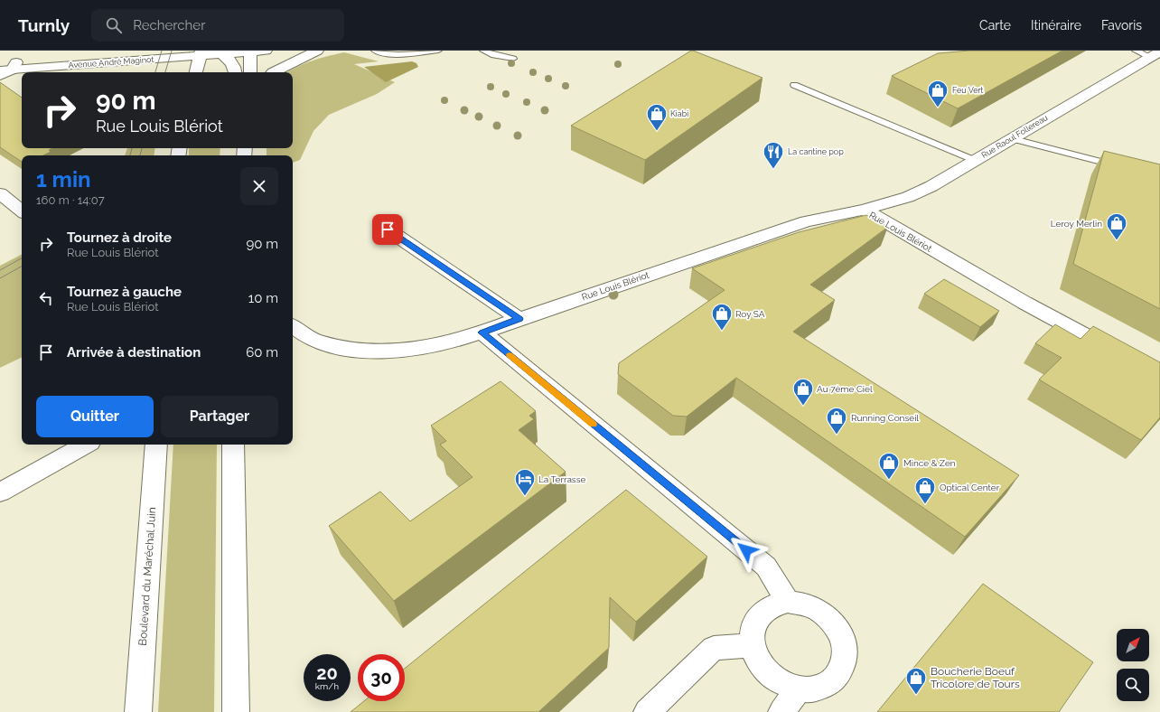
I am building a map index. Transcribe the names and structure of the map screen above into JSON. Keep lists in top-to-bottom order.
{
  "streets": {
    "street": [
      "Avenue André Maginot",
      "Rue Raoul Follereau",
      "Rue Louis Blériot",
      "Boulevard du Maréchal Juin"
    ]
  },
  "crossings": [
    ["Rue Raoul Follereau", "Rue Louis Blériot"]
  ],
  "places": {
    "shop": [
      "Feu Vert",
      "Kiabi",
      "Leroy Merlin",
      "Roy SA",
      "Au 7ème Ciel",
      "Running Conseil",
      "Mince & Zen",
      "Optical Center",
      "Boucherie Boeuf Tricolore de Tours"
    ],
    "restaurant": ["La cantine pop"],
    "hotel": ["La Terrasse"]
  },
  "north": "top right",
  "page": {
    "header": "Turnly",
    "search": "Rechercher",
    "nav": ["Carte", "Itinéraire", "Favoris"],
    "turn": ["90 m", "Rue Louis Blériot"],
    "heading": ["1 min", "160 m · 14:07"],
    "list": [
      {
        "name": "Tournez à droite",
        "note": "Rue Louis Blériot",
        "value": "90 m"
      },
      {
        "name": "Tournez à gauche",
        "note": "Rue Louis Blériot",
        "value": "10 m"
      },
      {
        "name": "Arrivée à destination",
        "value": "60 m"
      }
    ],
    "buttons": ["Quitter", "Partager"],
    "speed": "20 km/h",
    "limit": "30"
  }
}
